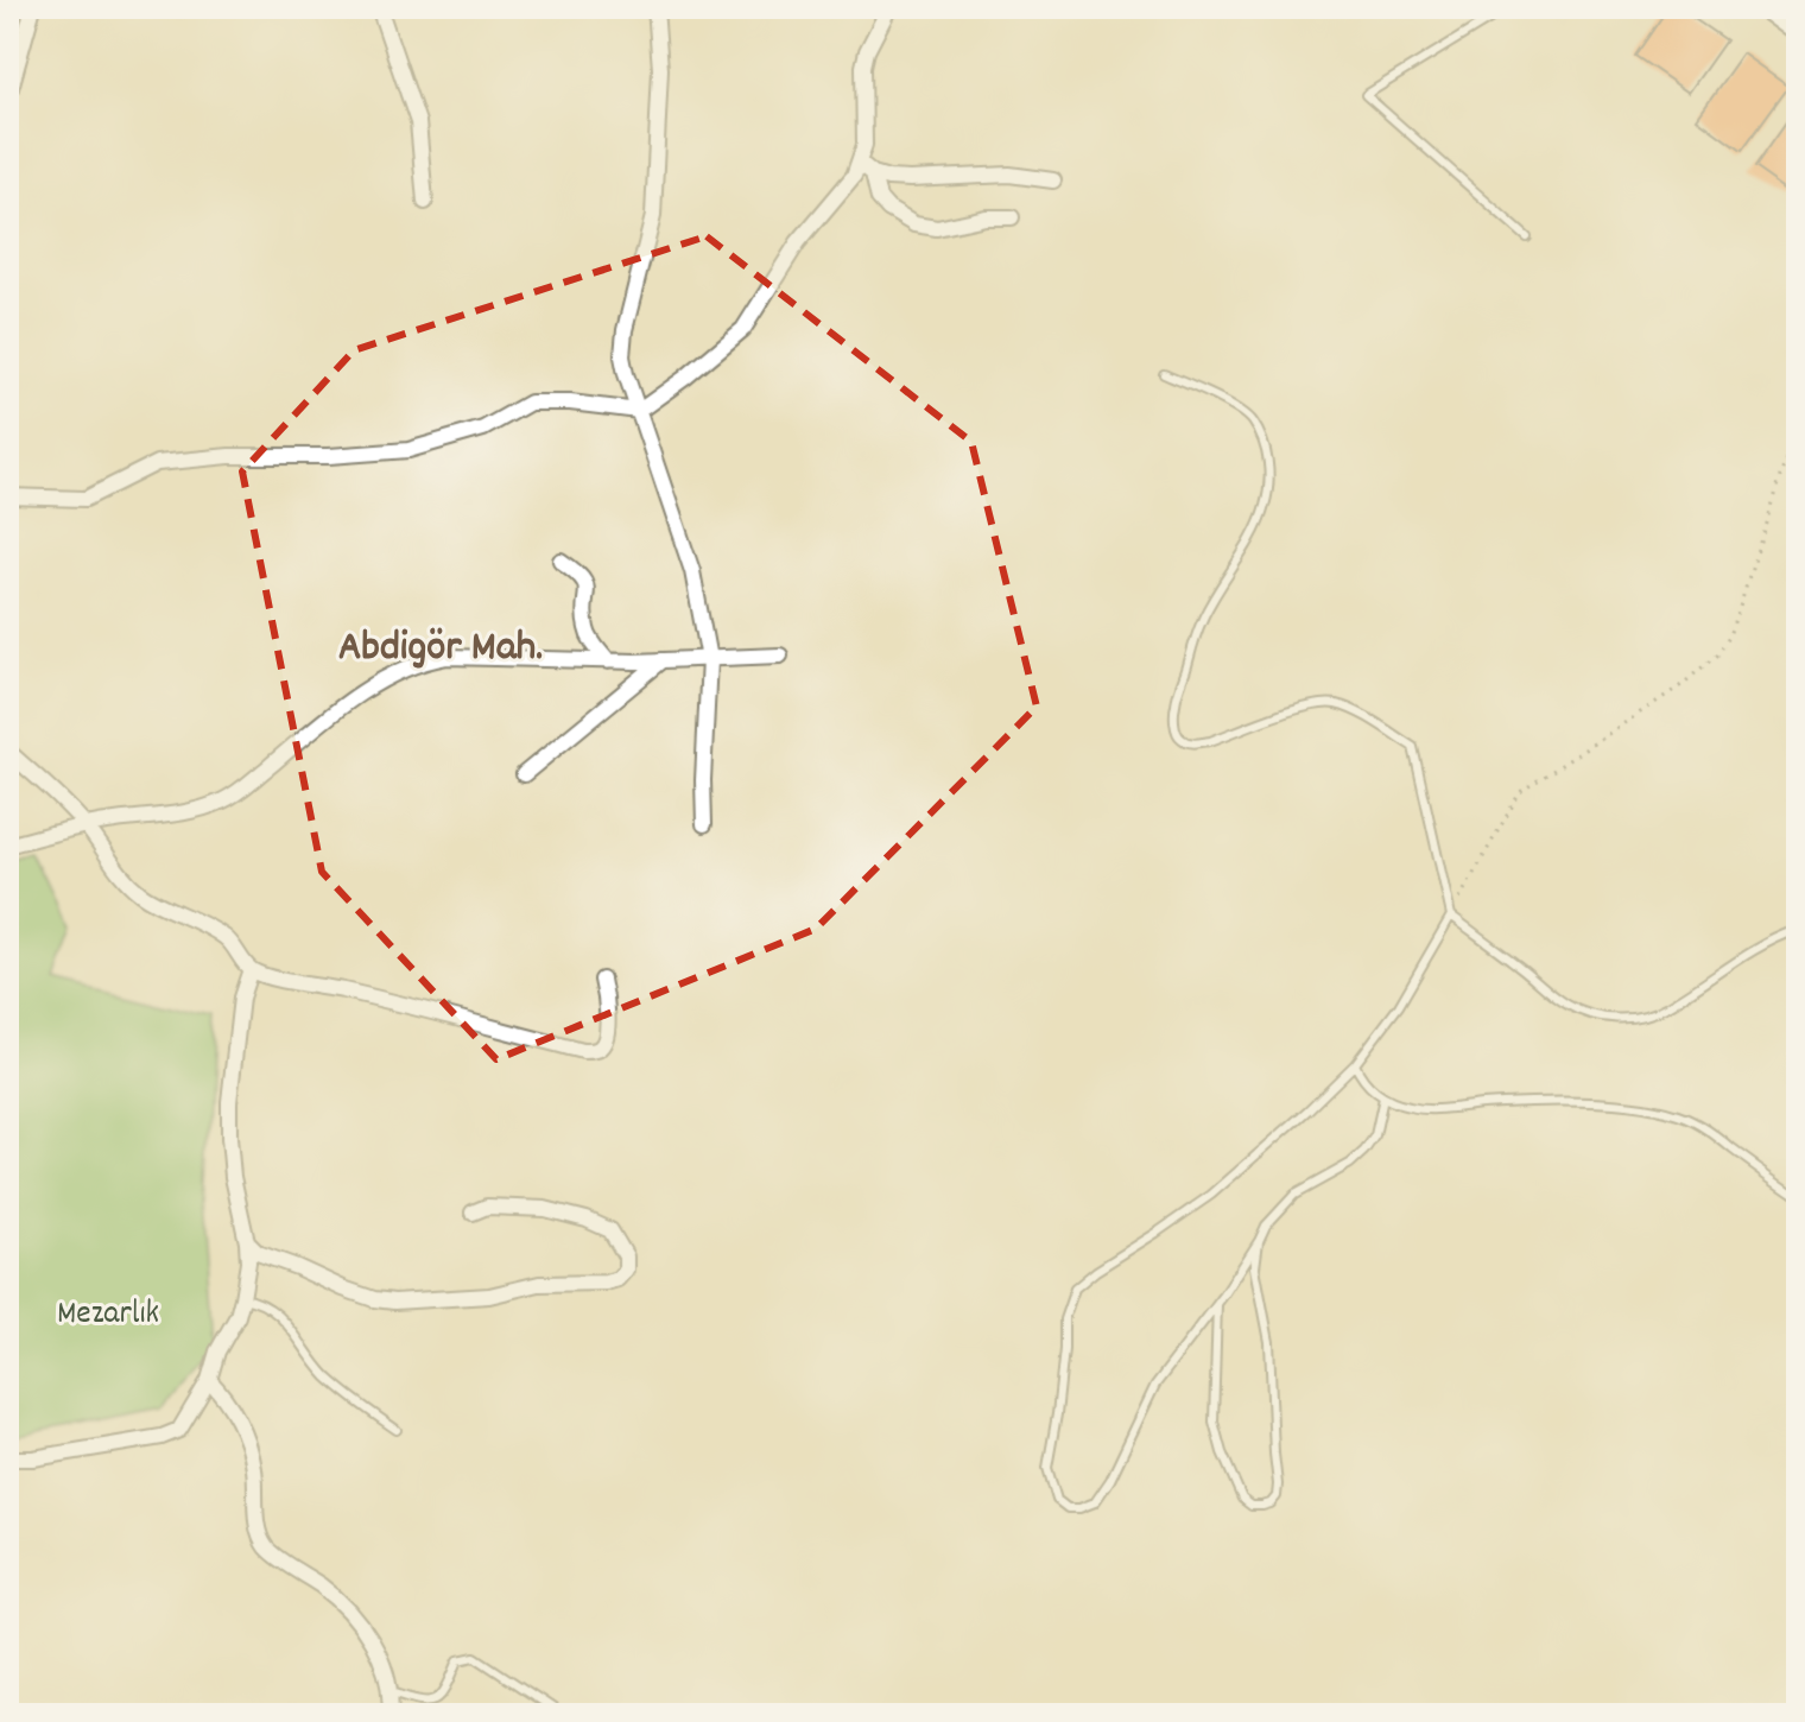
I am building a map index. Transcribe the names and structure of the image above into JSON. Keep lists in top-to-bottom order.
{
  "districts": ["Abdigör Mah."],
  "parks": ["Mezarlık"]
}
